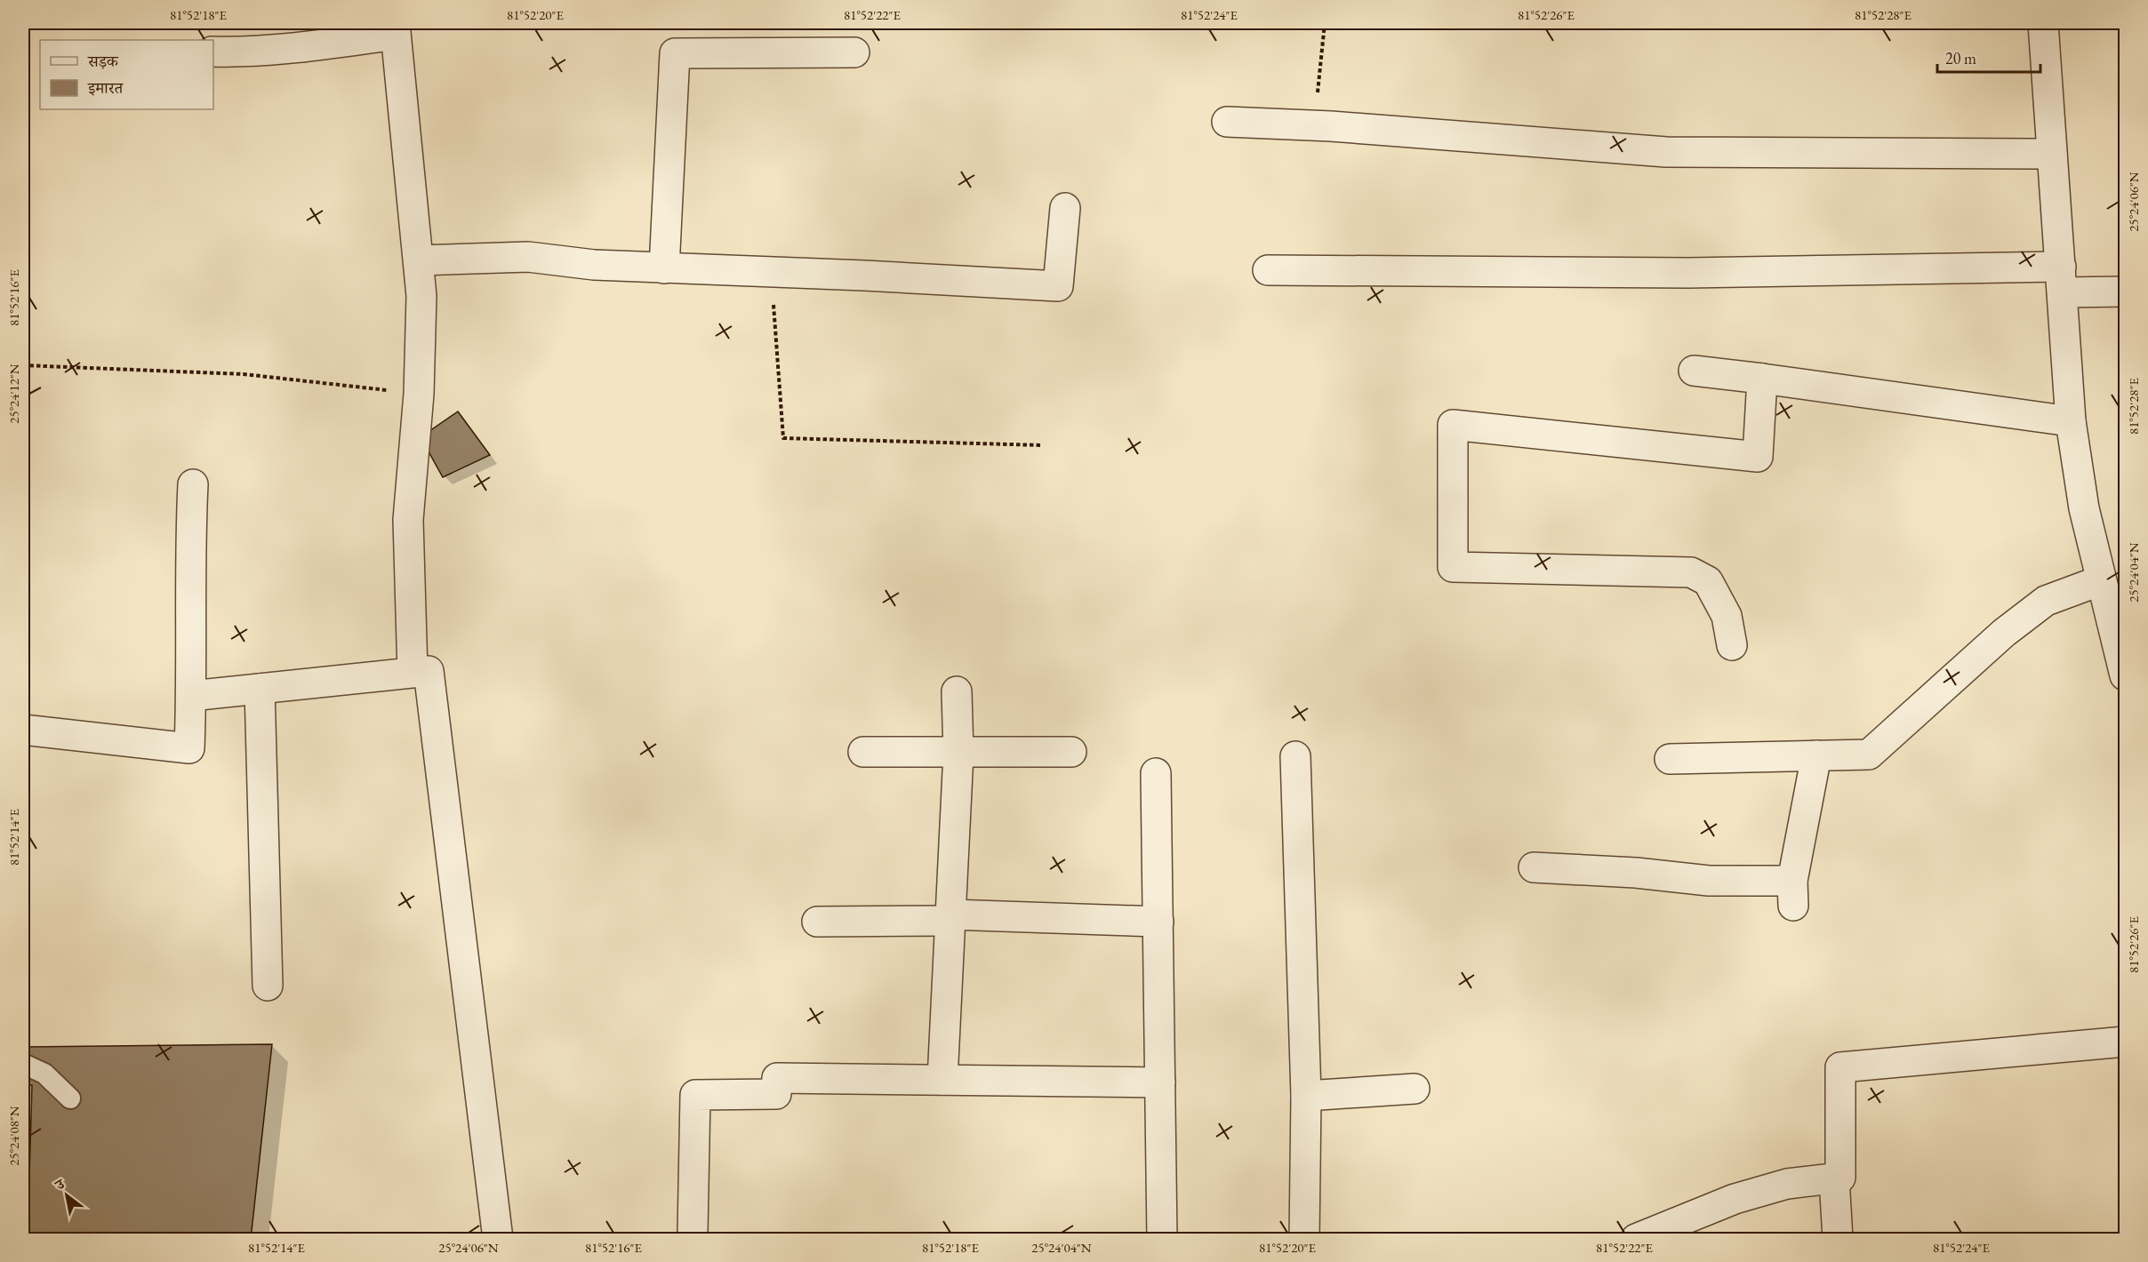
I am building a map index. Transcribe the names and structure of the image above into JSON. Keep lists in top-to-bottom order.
{
  "legend": ["सड़क", "इमारत"],
  "scale_bar": "20 m",
  "north": "top left",
  "coordinates": [
    "81°52'18\"E",
    "81°52'20\"E",
    "81°52'22\"E",
    "81°52'24\"E",
    "81°52'26\"E",
    "81°52'28\"E",
    "25°24'06\"N",
    "81°52'16\"E",
    "25°24'12\"N",
    "25°24'04\"N",
    "81°52'14\"E",
    "25°24'08\"N"
  ]
}
